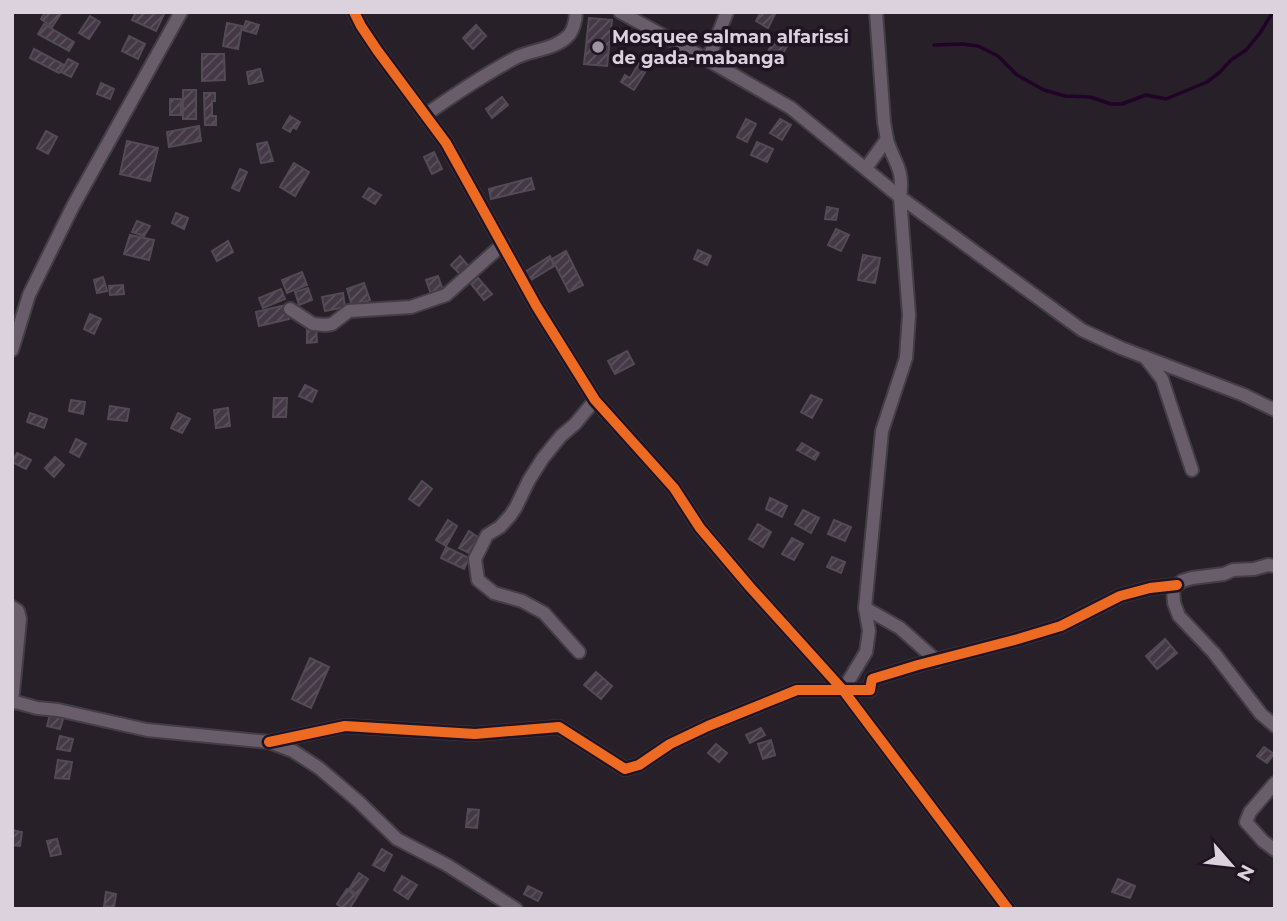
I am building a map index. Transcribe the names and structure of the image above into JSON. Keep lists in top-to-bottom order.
{
  "places": ["Mosquee salman alfarissi de gada-mabanga"],
  "north": "bottom right"
}
